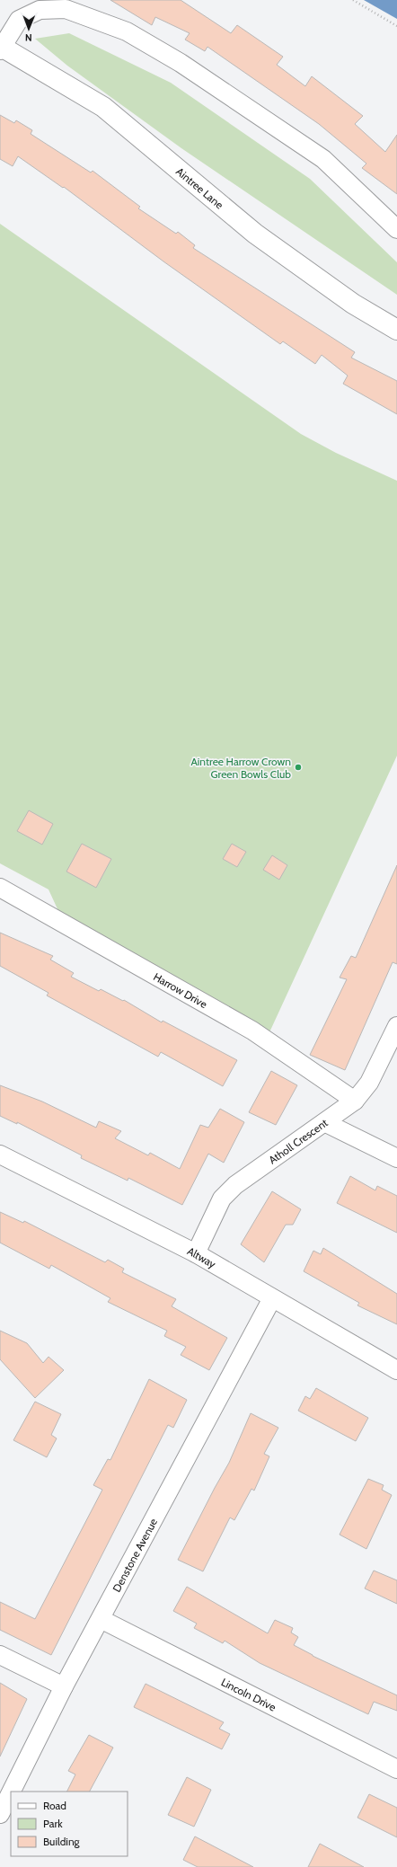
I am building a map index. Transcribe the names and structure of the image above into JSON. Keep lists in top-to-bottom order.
{
  "streets": {
    "main road": ["Aintree Lane"],
    "street": [
      "Harrow Drive",
      "Atholl Crescent",
      "Altway",
      "Denstone Avenue",
      "Lincoln Drive"
    ]
  },
  "crossings": [
    ["Harrow Drive", "Atholl Crescent"],
    ["Atholl Crescent", "Altway"],
    ["Altway", "Denstone Avenue"],
    ["Denstone Avenue", "Lincoln Drive"]
  ],
  "places": ["Aintree Harrow Crown Green Bowls Club"],
  "legend": ["Road", "Park", "Building"],
  "north": "bottom"
}
